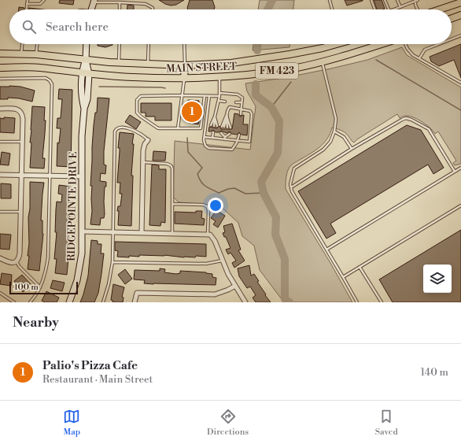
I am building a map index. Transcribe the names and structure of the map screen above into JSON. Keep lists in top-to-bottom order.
{
  "streets": {
    "main road": ["MAIN STREET", "FM 423"],
    "street": ["RIDGEPOINTE DRIVE"]
  },
  "crossings": [
    ["MAIN STREET", "RIDGEPOINTE DRIVE"]
  ],
  "scale_bar": "100 m",
  "page": {
    "search": "Search here",
    "pins": "1",
    "scale": "100 m",
    "heading": "Nearby",
    "list": [
      {
        "mark": "1",
        "name": "Palio's Pizza Cafe",
        "note": "Restaurant · Main Street",
        "value": "140 m"
      }
    ],
    "nav": ["Map", "Directions", "Saved"]
  }
}
